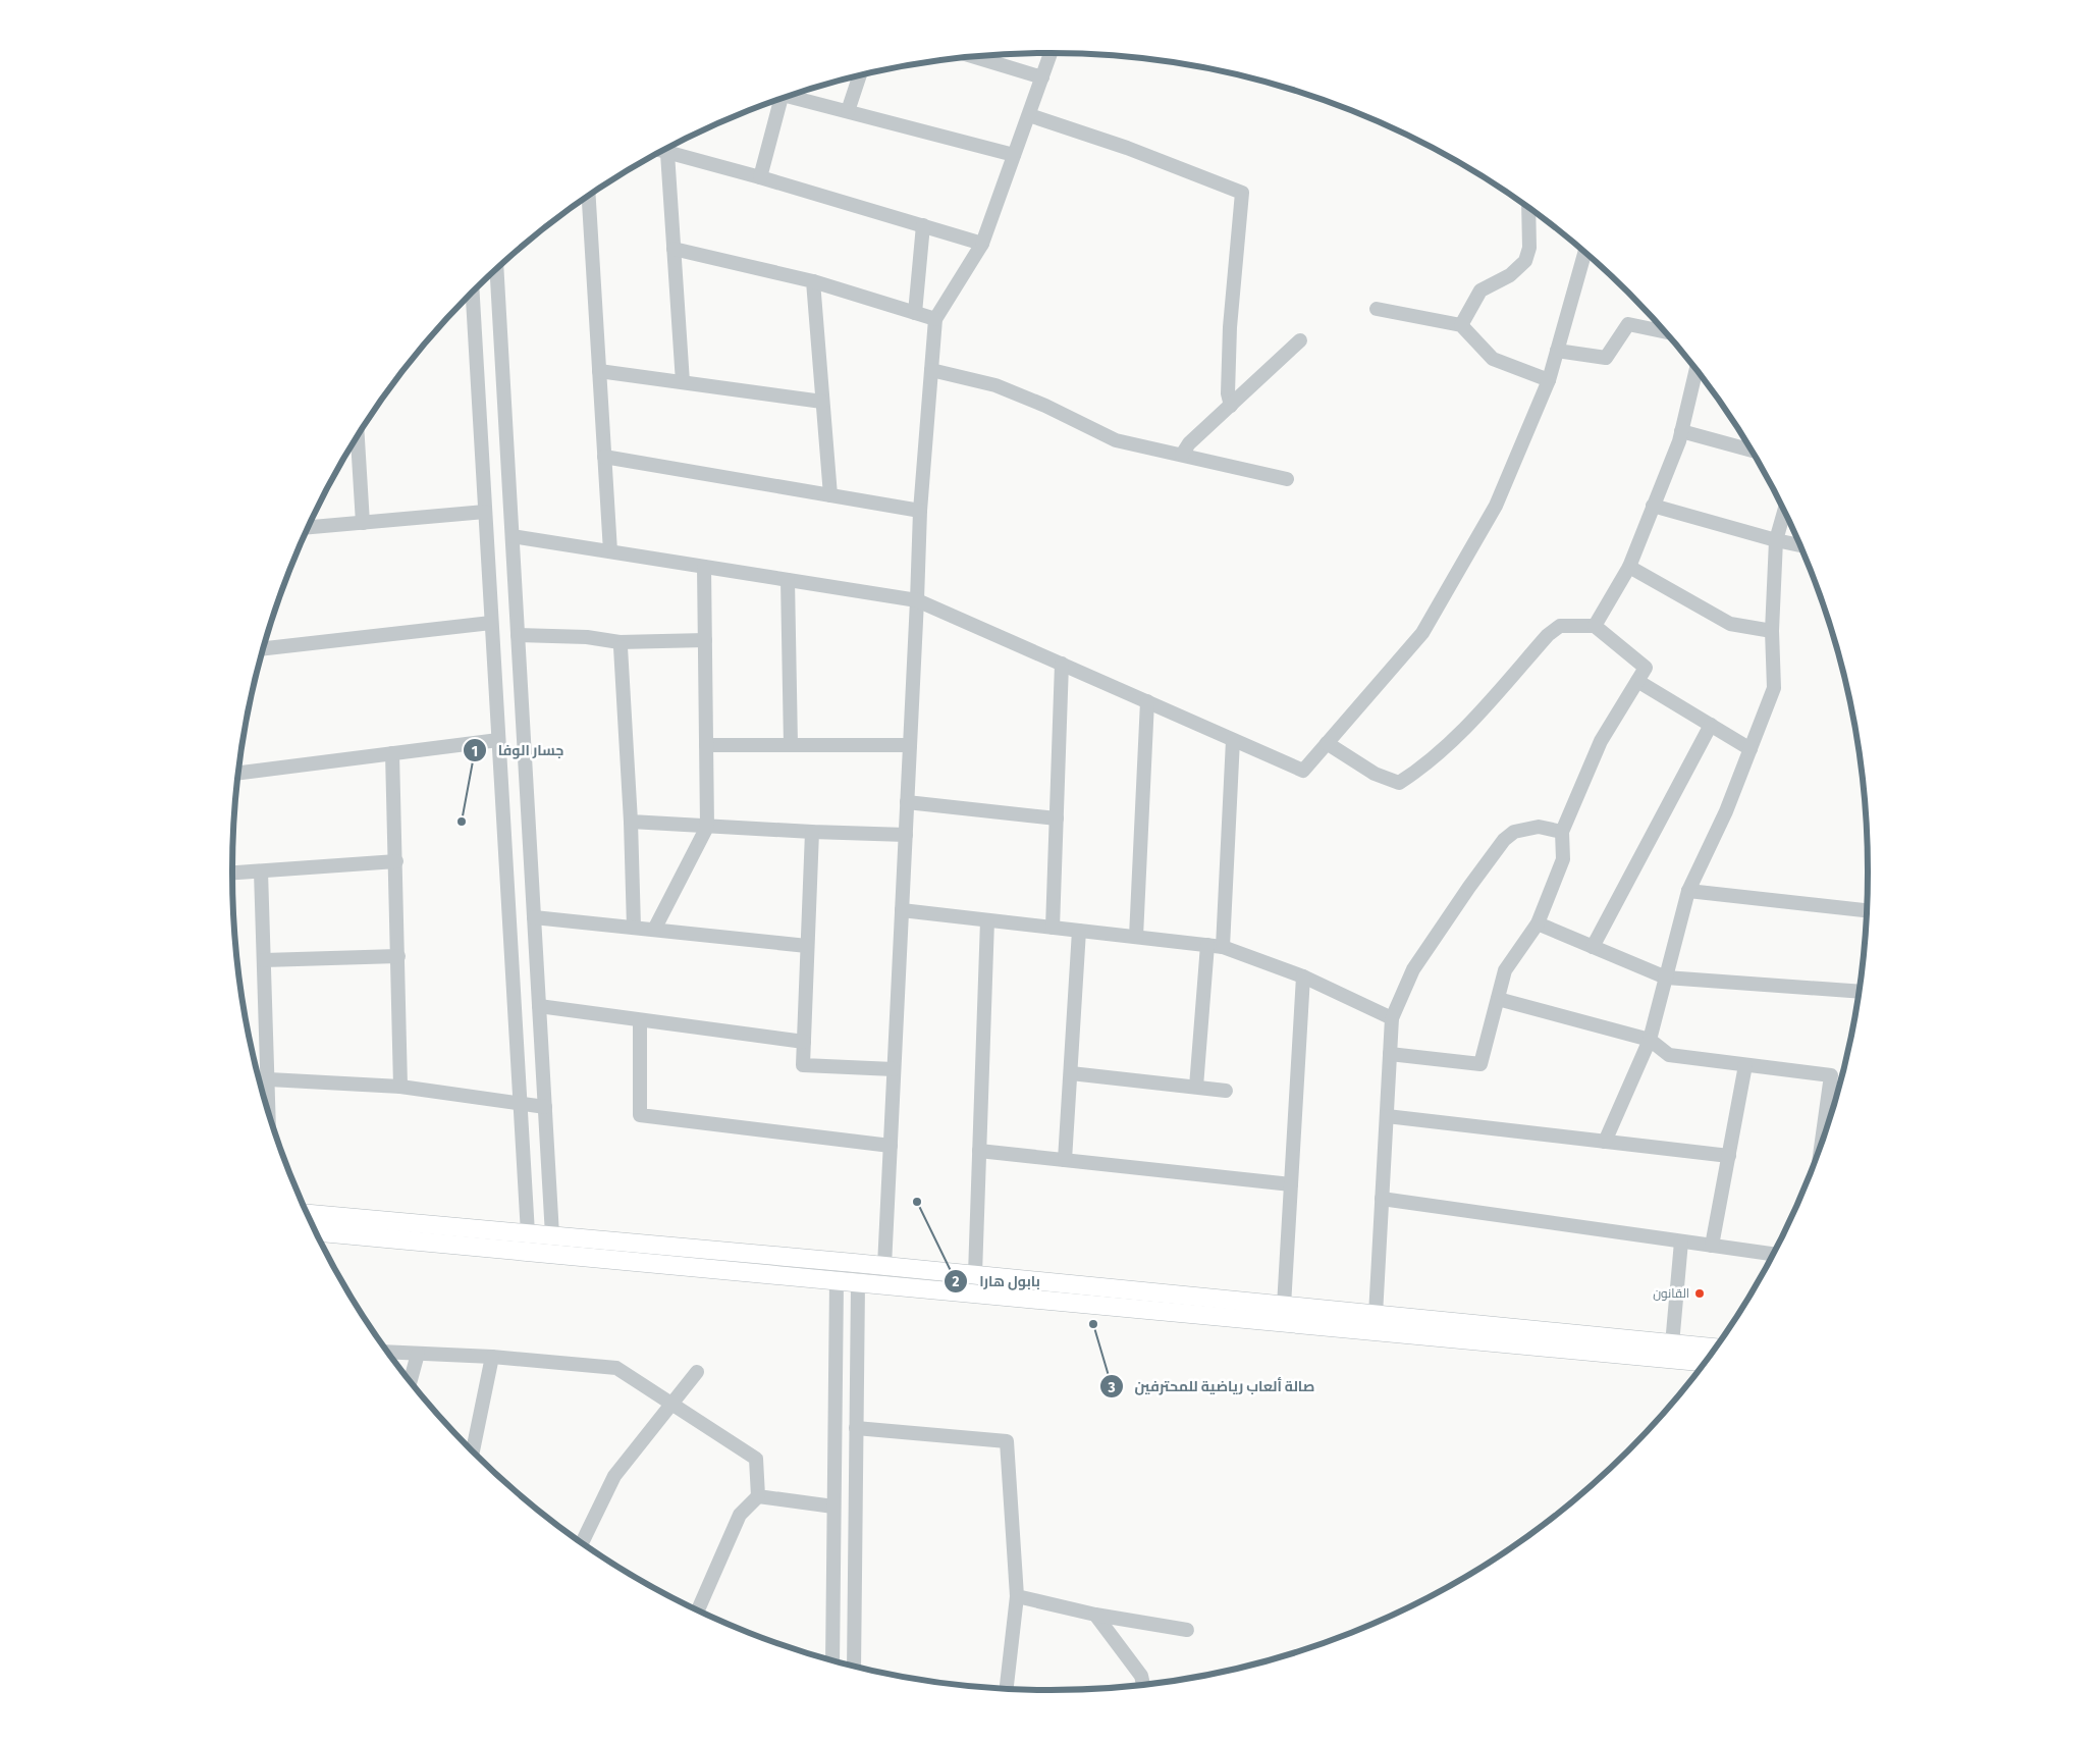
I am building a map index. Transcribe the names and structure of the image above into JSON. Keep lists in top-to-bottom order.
{
  "places": [
    "جسار الوفا",
    "بابول هارا",
    "القانون",
    "صالة ألعاب رياضية للمحترفين"
  ]
}
